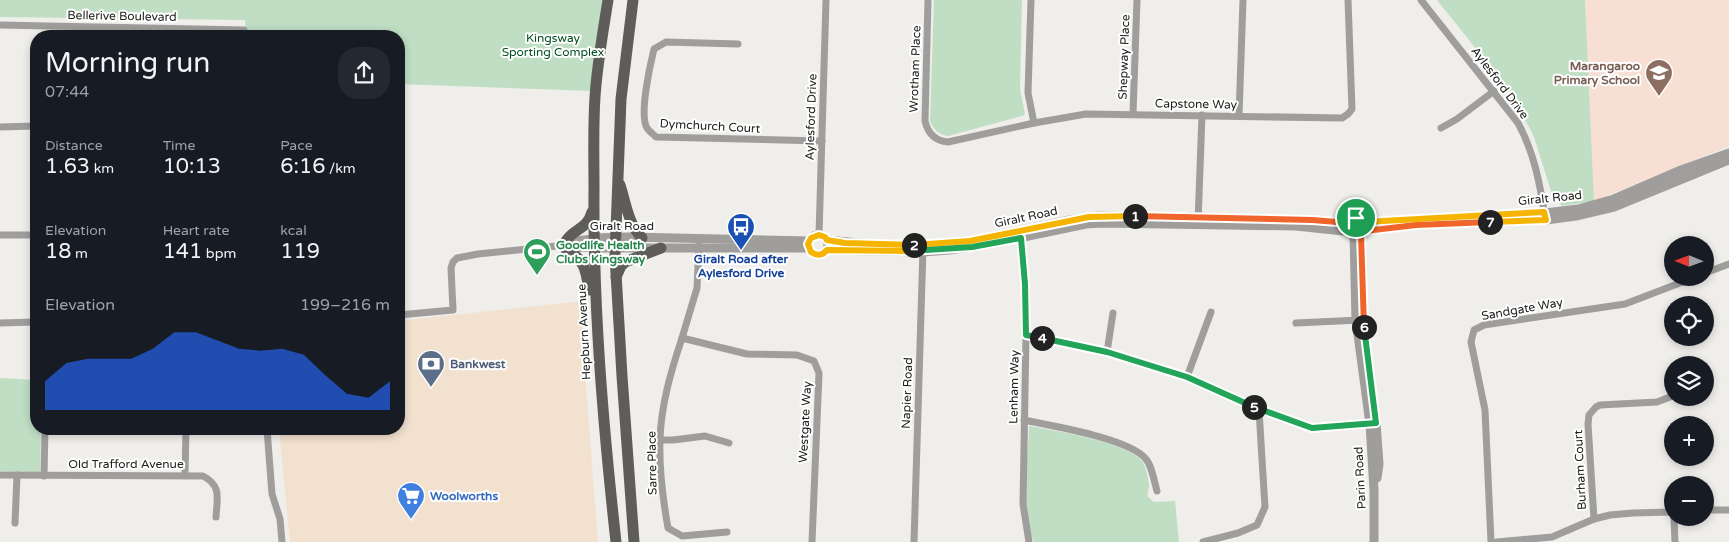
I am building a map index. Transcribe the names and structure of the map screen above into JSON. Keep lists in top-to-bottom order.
{
  "streets": {
    "main road": ["Hepburn Avenue"],
    "street": [
      "Bellerive Boulevard",
      "Shepway Place",
      "Wrotham Place",
      "Aylesford Drive",
      "Capstone Way",
      "Dymchurch Court",
      "Giralt Road",
      "Sandgate Way",
      "Lenham Way",
      "Napier Road",
      "Westgate Way",
      "Sarre Place",
      "Old Trafford Avenue",
      "Burham Court",
      "Parin Road"
    ]
  },
  "crossings": [
    ["Shepway Place", "Capstone Way"],
    ["Wrotham Place", "Capstone Way"],
    ["Aylesford Drive", "Dymchurch Court"],
    ["Aylesford Drive", "Giralt Road"],
    ["Giralt Road", "Hepburn Avenue"],
    ["Giralt Road", "Lenham Way"],
    ["Giralt Road", "Napier Road"],
    ["Giralt Road", "Parin Road"],
    ["Westgate Way", "Sarre Place"]
  ],
  "parks": ["Kingsway Sporting Complex"],
  "places": {
    "school or university": ["Marangaroo Primary School"],
    "bus stop": ["Giralt Road after Aylesford Drive"],
    "sports": ["Goodlife Health Clubs Kingsway"],
    "bank": ["Bankwest"],
    "supermarket": ["Woolworths"]
  },
  "north": "left",
  "page": {
    "heading": ["Morning run", "07:44"],
    "stats": [
      ["Distance", "1.63 km"],
      ["Time", "10:13"],
      ["Pace", "6:16 /km"],
      ["Elevation", "18 m"],
      ["Heart rate", "141 bpm"],
      ["kcal", "119"]
    ],
    "pins": [
      "1",
      "7",
      "2",
      "6",
      "4",
      "5"
    ],
    "map_buttons": ["+", "−"],
    "chart": ["Elevation", "199–216 m"]
  }
}
